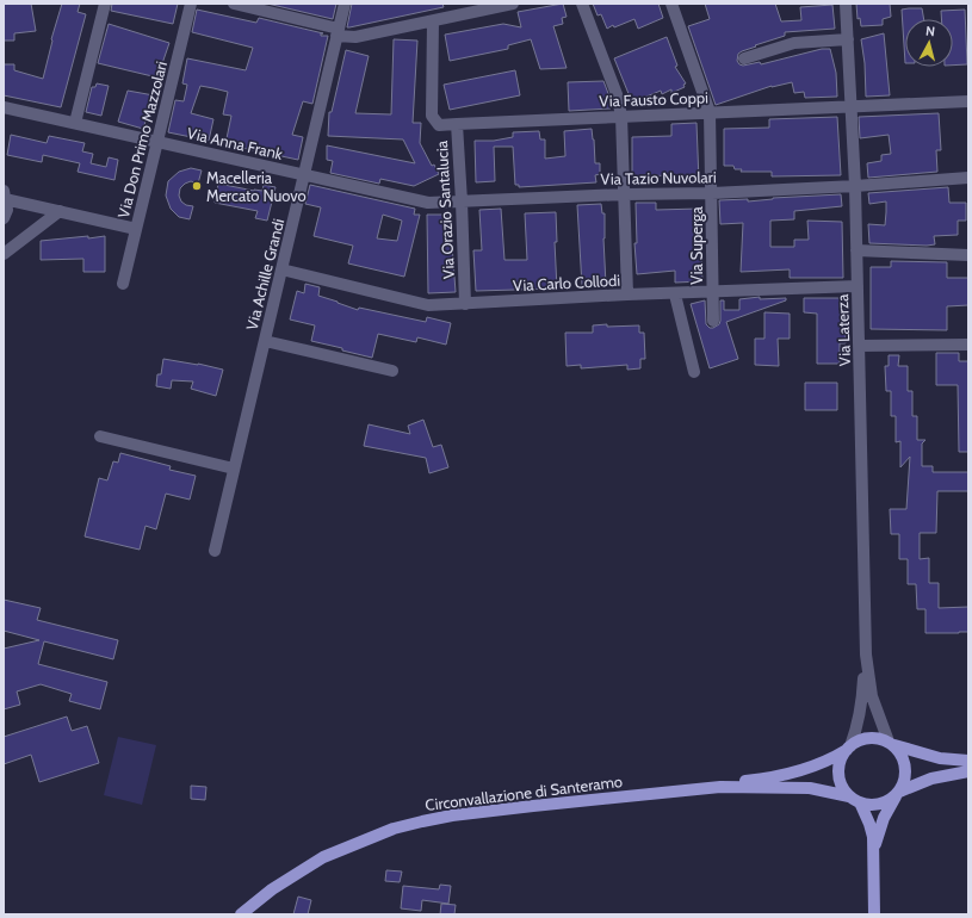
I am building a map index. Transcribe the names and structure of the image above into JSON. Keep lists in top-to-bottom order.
{
  "streets": {
    "main road": ["Circonvallazione di Santeramo"],
    "street": [
      "Via Fausto Coppi",
      "Via Don Primo Mazzolari",
      "Via Anna Frank",
      "Via Tazio Nuvolari",
      "Via Orazio Santalucia",
      "Via Superga",
      "Via Achille Grandi",
      "Via Carlo Collodi",
      "Via Laterza"
    ]
  },
  "crossings": [
    ["Via Fausto Coppi", "Via Orazio Santalucia"],
    ["Via Fausto Coppi", "Via Superga"],
    ["Via Fausto Coppi", "Via Laterza"],
    ["Via Don Primo Mazzolari", "Via Anna Frank"],
    ["Via Anna Frank", "Via Tazio Nuvolari"],
    ["Via Anna Frank", "Via Orazio Santalucia"],
    ["Via Anna Frank", "Via Achille Grandi"],
    ["Via Tazio Nuvolari", "Via Orazio Santalucia"],
    ["Via Tazio Nuvolari", "Via Superga"],
    ["Via Tazio Nuvolari", "Via Laterza"],
    ["Via Orazio Santalucia", "Via Carlo Collodi"],
    ["Via Superga", "Via Carlo Collodi"],
    ["Via Achille Grandi", "Via Carlo Collodi"],
    ["Via Carlo Collodi", "Via Laterza"]
  ],
  "places": ["Macelleria Mercato Nuovo"],
  "north": "top"
}
